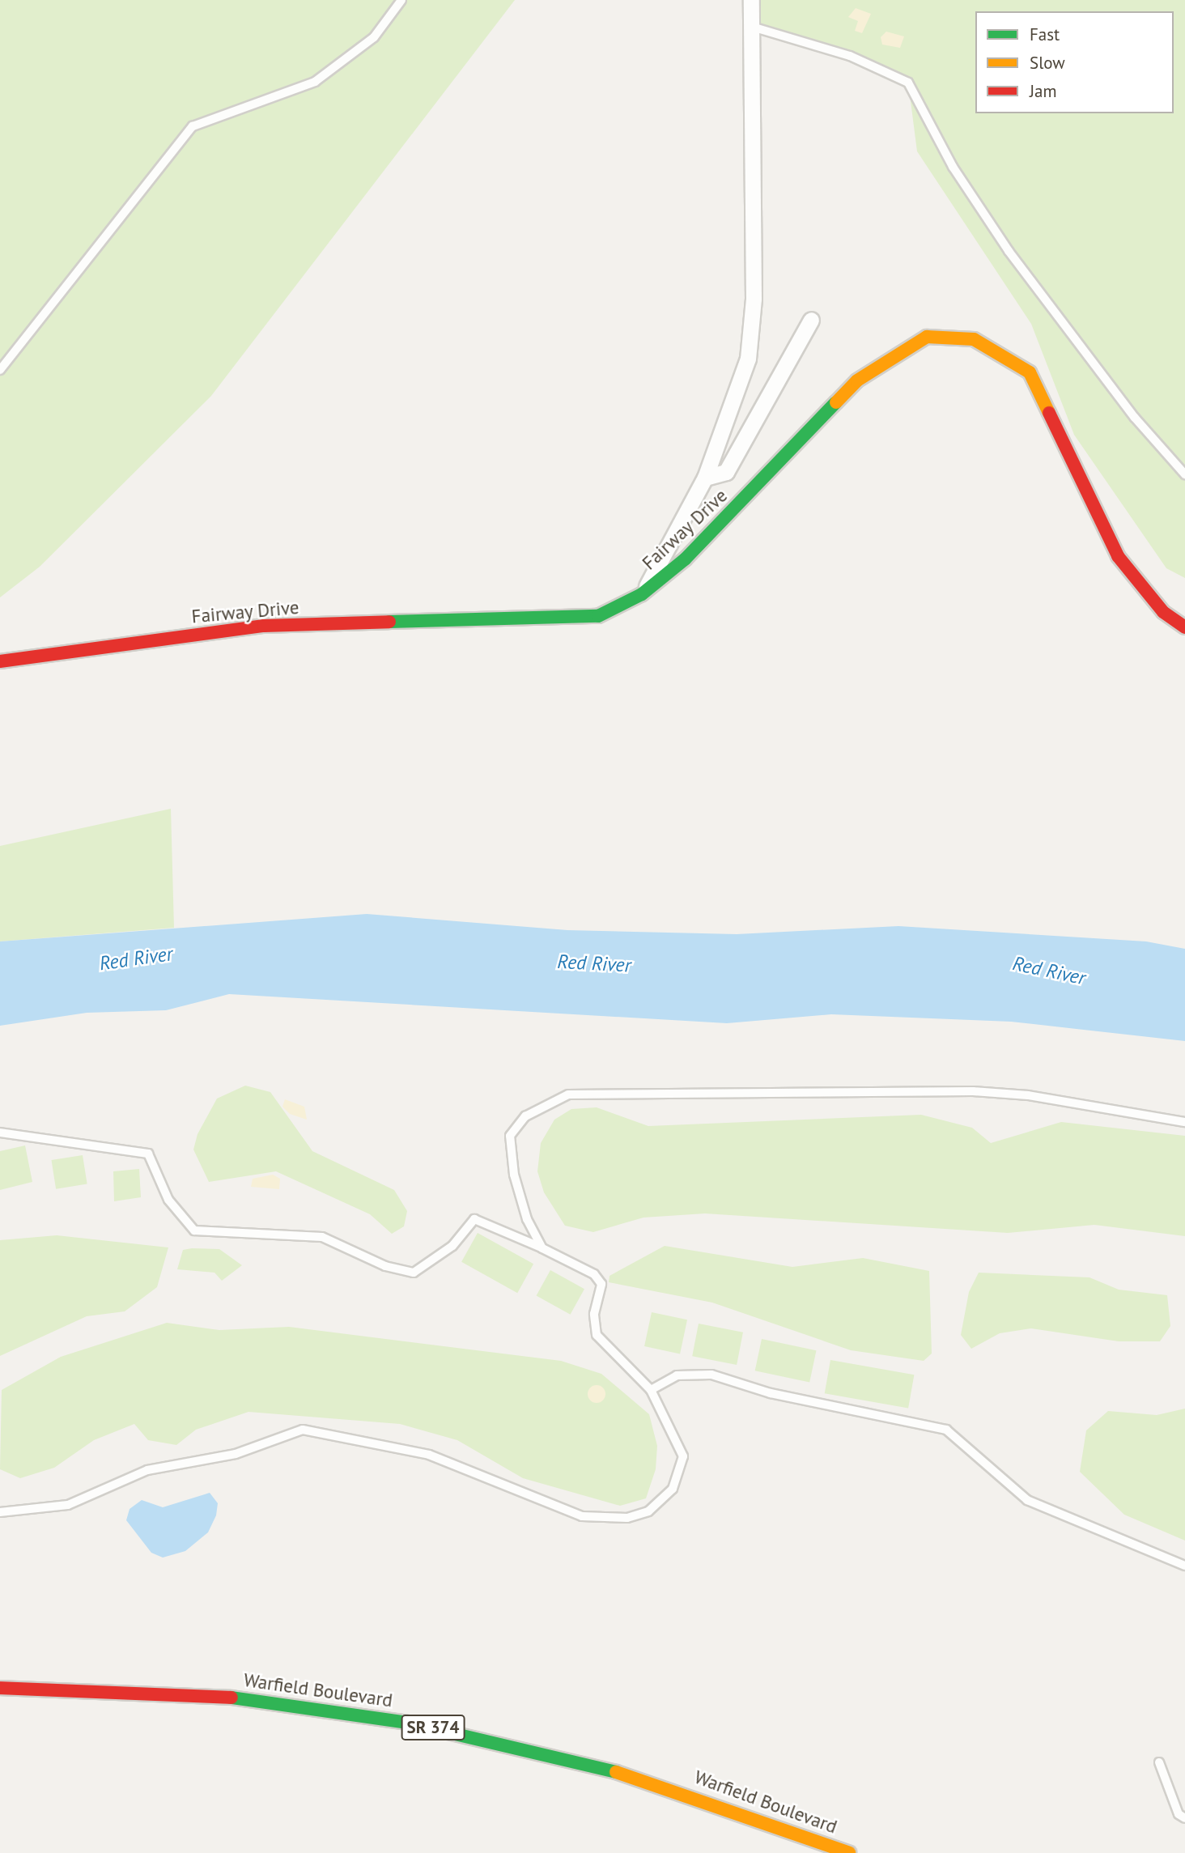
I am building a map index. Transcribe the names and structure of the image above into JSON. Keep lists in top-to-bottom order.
{
  "streets": {
    "street": ["Fairway Drive", "Warfield Boulevard", "SR 374"]
  },
  "water": ["Red River"],
  "legend": ["Fast", "Slow", "Jam"]
}
